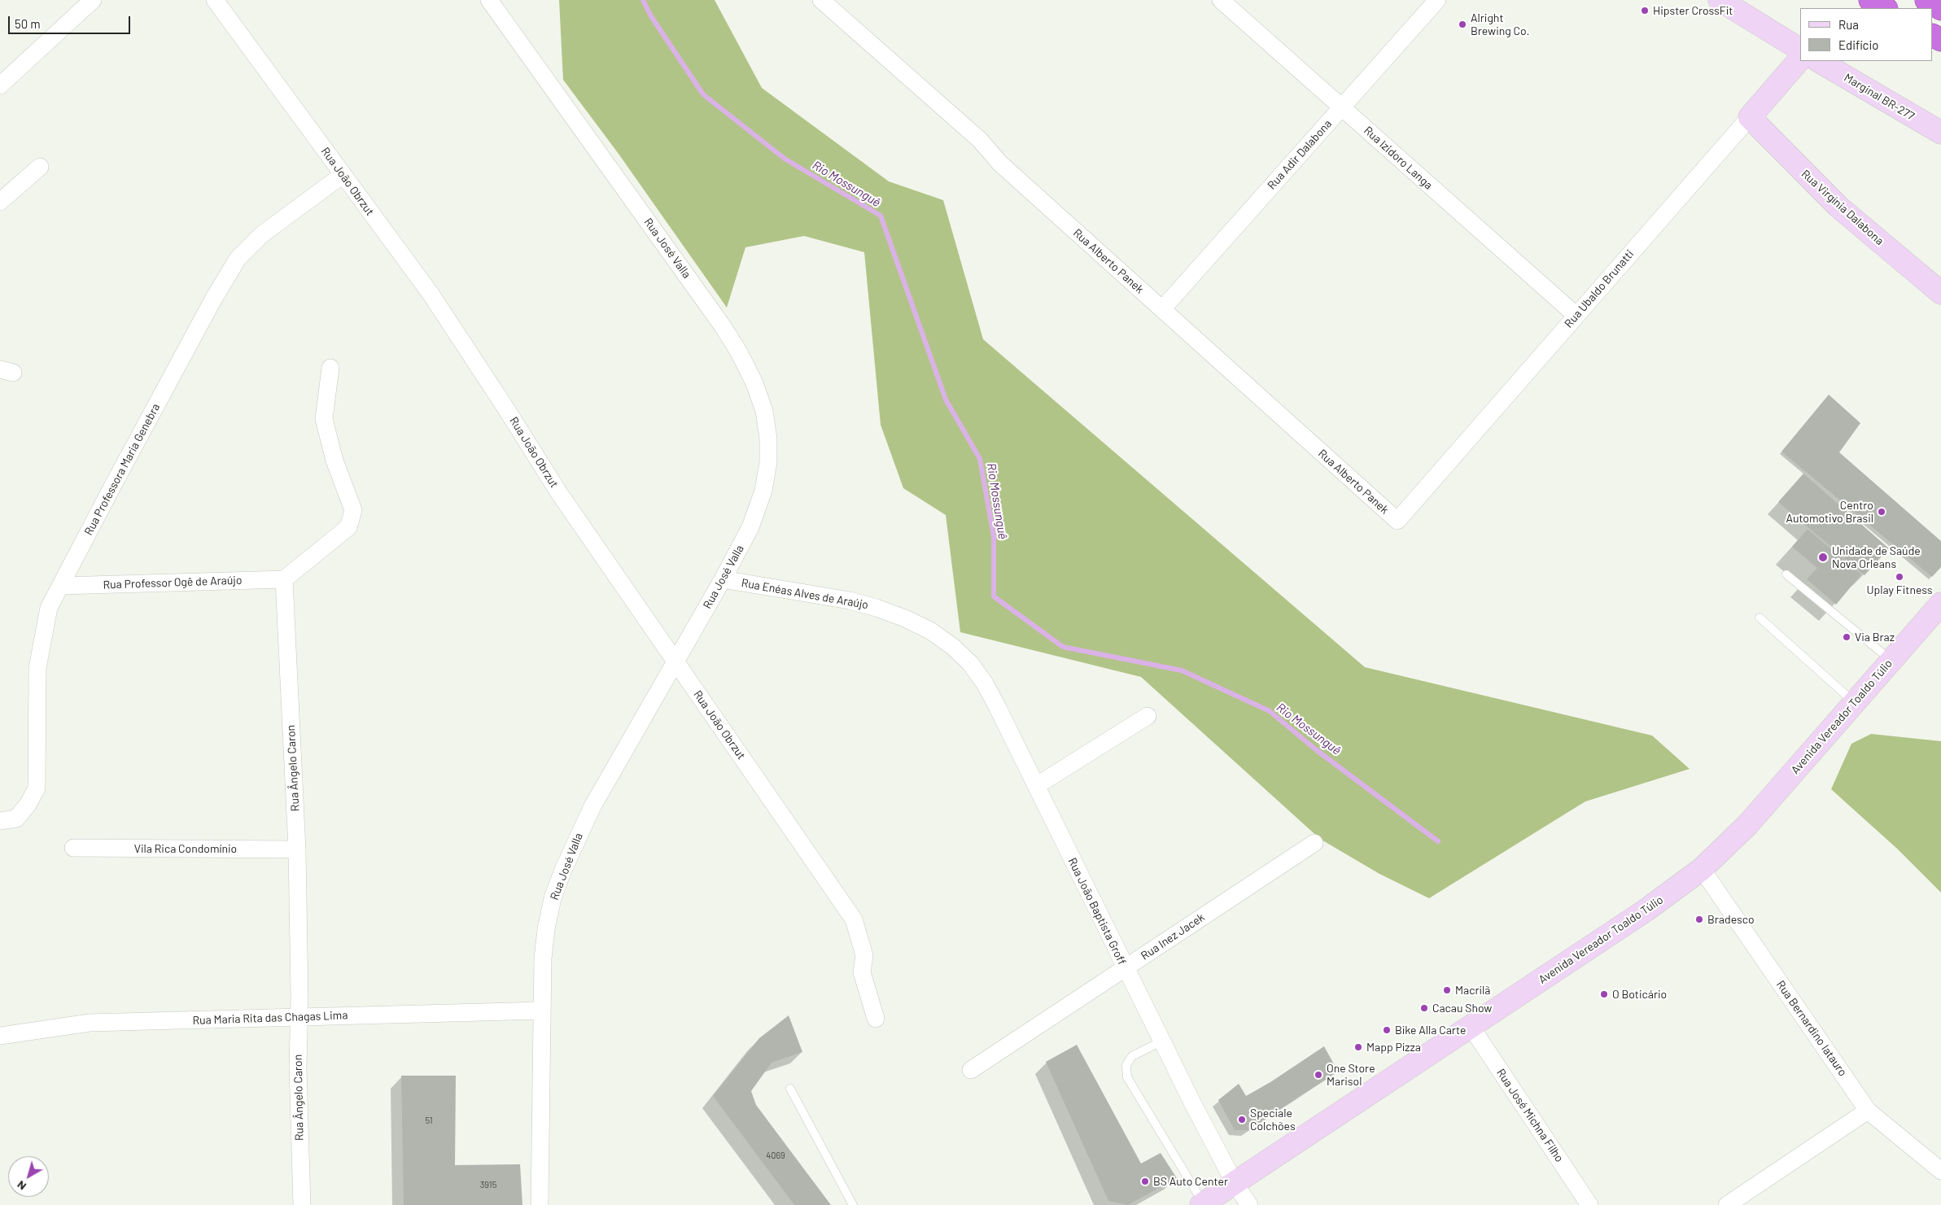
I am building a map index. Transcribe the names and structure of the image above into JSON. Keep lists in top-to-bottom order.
{
  "streets": {
    "main road": [
      "Marginal BR-277",
      "Rua Virgínia Dalabona",
      "Rua Ubaldo Brunatti",
      "Avenida Vereador Toaldo Túlio"
    ],
    "street": [
      "Rua Adir Dalabona",
      "Rua Izidoro Langa",
      "Rua João Obrzut",
      "Rua José Valla",
      "Rua Alberto Panek",
      "Rua Professora Maria Genebra",
      "Rua Professor Ogê de Araújo",
      "Rua Enéas Alves de Araújo",
      "Rua Ângelo Caron",
      "Vila Rica Condomínio",
      "Rua João Baptista Groff",
      "Rua Inez Jacek",
      "Rua Maria Rita das Chagas Lima",
      "Rua Bernardino Iatauro",
      "Rua José Michna Filho"
    ]
  },
  "crossings": [
    ["Rua Adir Dalabona", "Rua Izidoro Langa"],
    ["Rua Adir Dalabona", "Rua Alberto Panek"],
    ["Rua Izidoro Langa", "Rua Ubaldo Brunatti"],
    ["Rua João Obrzut", "Rua José Valla"],
    ["Rua João Obrzut", "Rua Professora Maria Genebra"],
    ["Rua Virgínia Dalabona", "Rua Ubaldo Brunatti"],
    ["Rua José Valla", "Rua Enéas Alves de Araújo"],
    ["Rua José Valla", "Rua Maria Rita das Chagas Lima"],
    ["Rua Alberto Panek", "Rua Ubaldo Brunatti"],
    ["Rua Professora Maria Genebra", "Rua Professor Ogê de Araújo"],
    ["Rua Professor Ogê de Araújo", "Rua Ângelo Caron"],
    ["Rua Enéas Alves de Araújo", "Rua João Baptista Groff"],
    ["Avenida Vereador Toaldo Túlio", "Rua João Baptista Groff"],
    ["Avenida Vereador Toaldo Túlio", "Rua Bernardino Iatauro"],
    ["Avenida Vereador Toaldo Túlio", "Rua José Michna Filho"],
    ["Rua Ângelo Caron", "Vila Rica Condomínio"],
    ["Rua Ângelo Caron", "Rua Maria Rita das Chagas Lima"],
    ["Rua João Baptista Groff", "Rua Inez Jacek"]
  ],
  "water": ["Rio Mossunguê"],
  "places": [
    "Hipster CrossFit",
    "Alright Brewing Co.",
    "Centro Automotivo Brasil",
    "Unidade de Saúde Nova Orleans",
    "Uplay Fitness",
    "Via Braz",
    "Bradesco",
    "Macrilã",
    "O Boticário",
    "Cacau Show",
    "Bike Alla Carte",
    "Mapp Pizza",
    "One Store Marisol",
    "Speciale Colchões",
    "BS Auto Center"
  ],
  "house_numbers": ["51", "4069", "3915"],
  "legend": ["Rua", "Edifício"],
  "scale_bar": "50 m",
  "north": "bottom left"
}
